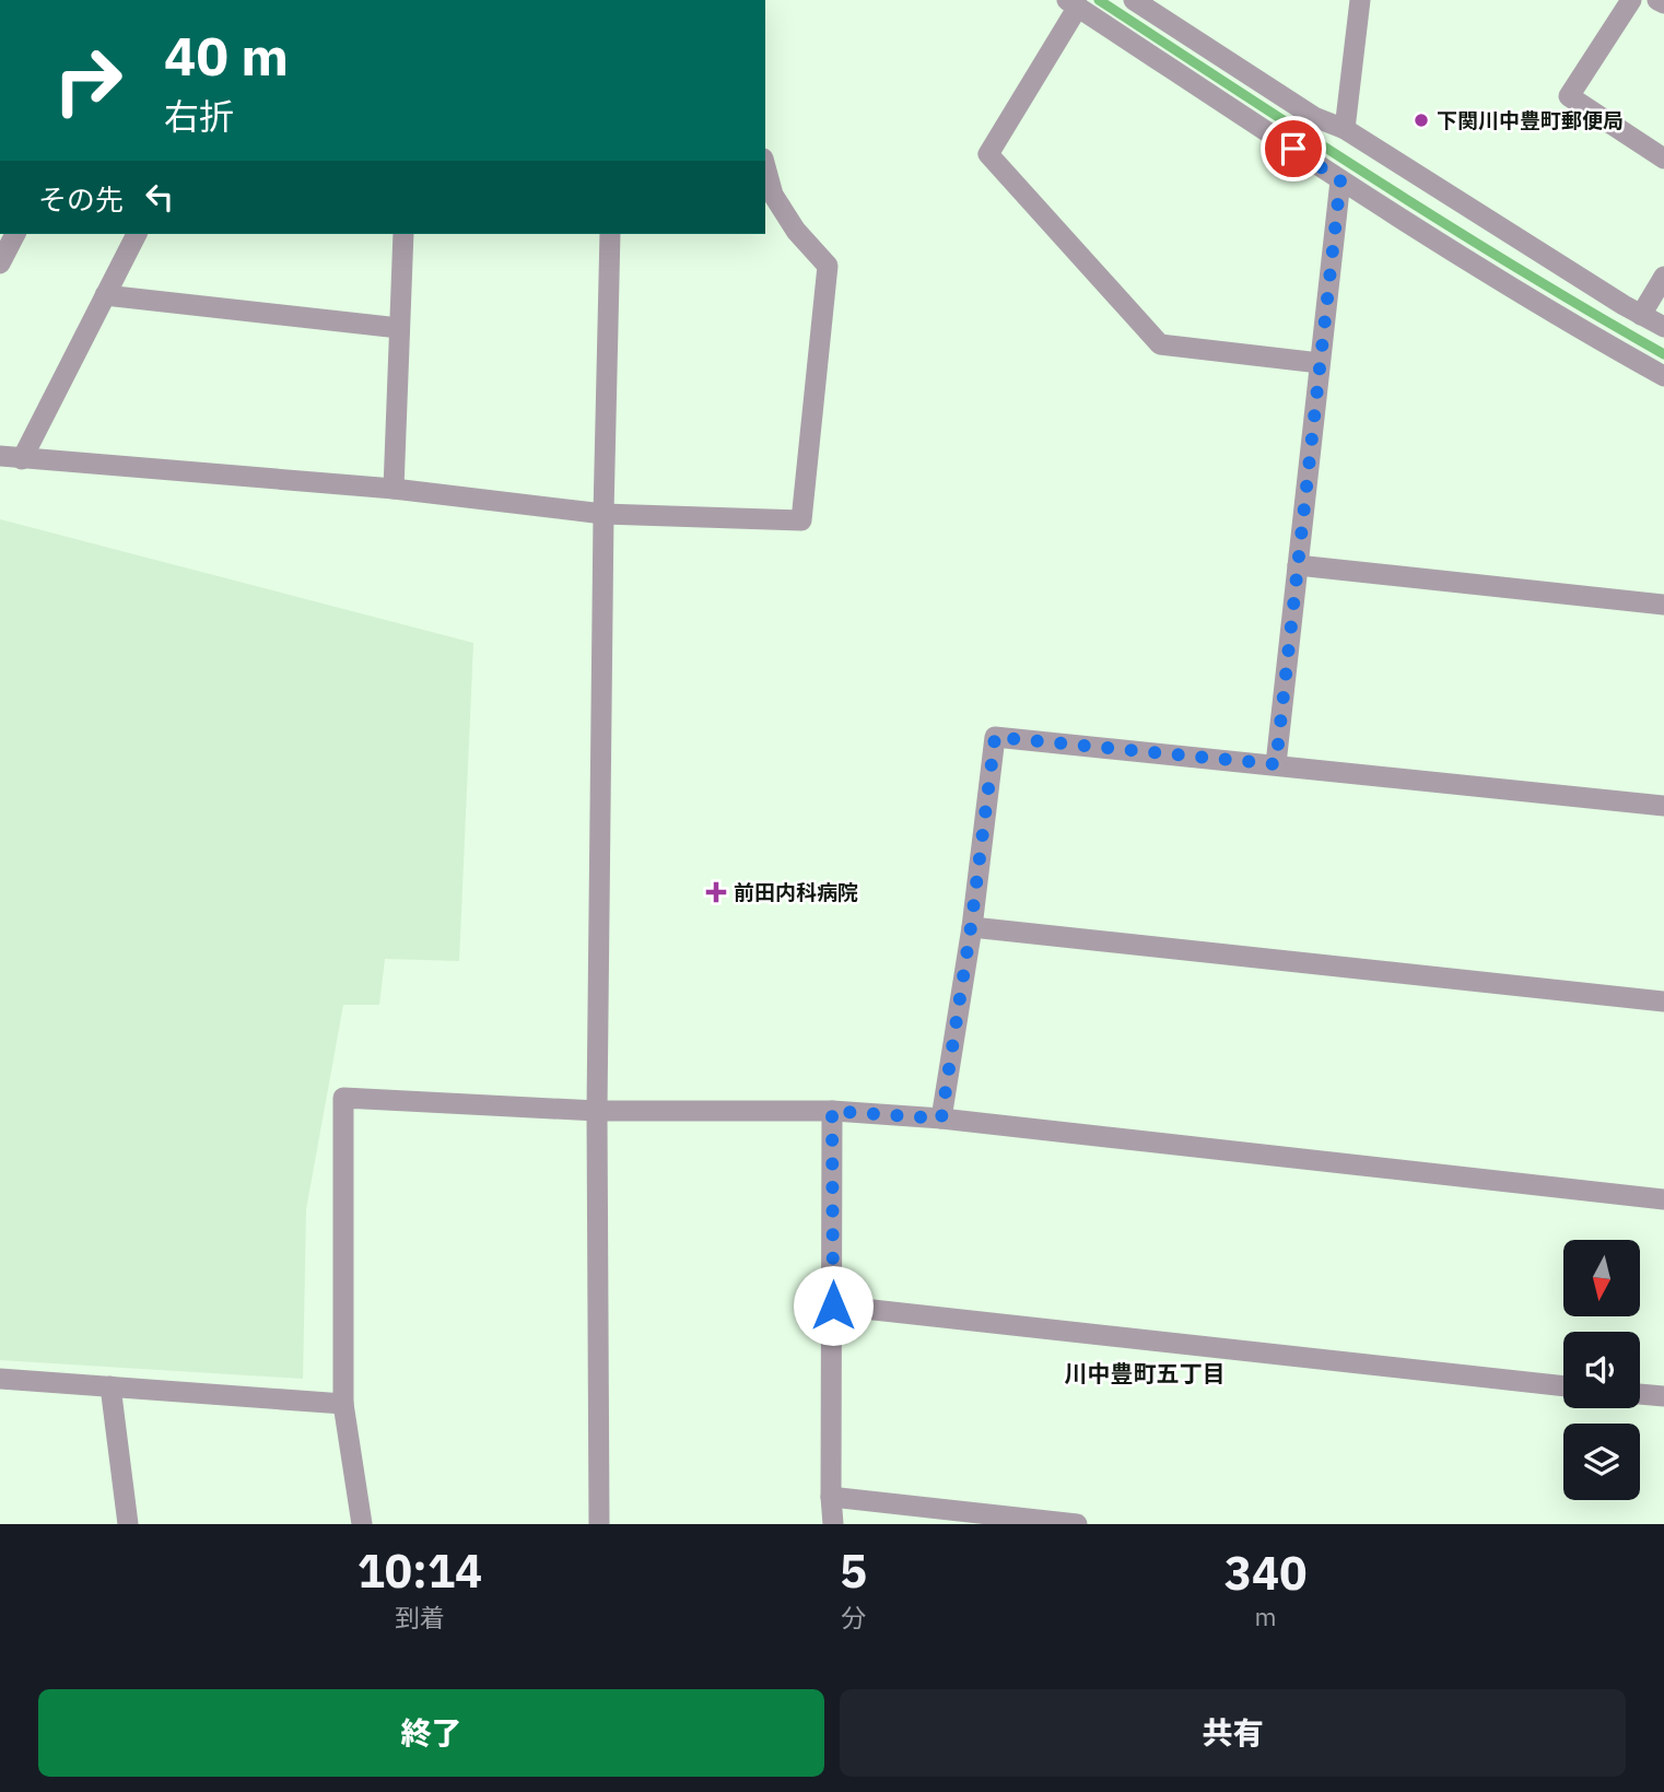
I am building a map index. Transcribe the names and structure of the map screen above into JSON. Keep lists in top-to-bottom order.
{
  "districts": ["川中豊町五丁目"],
  "places": {
    "other": ["下関川中豊町郵便局"],
    "health": ["前田内科病院"]
  },
  "north": "bottom",
  "page": {
    "turn": ["40 m", "右折"],
    "then": "その先",
    "eta": [
      "10:14",
      "到着",
      "5",
      "分",
      "340",
      "m"
    ],
    "buttons": ["終了", "共有"]
  }
}
